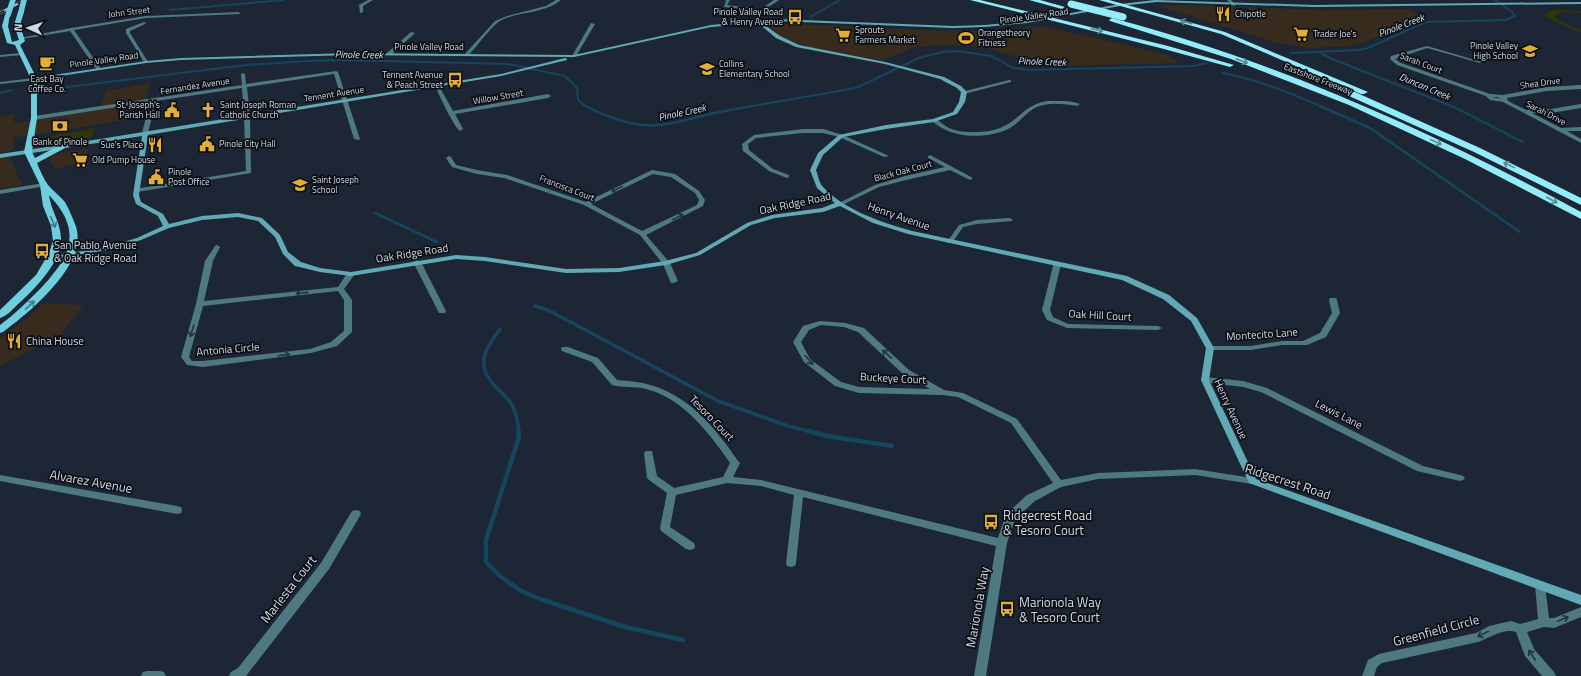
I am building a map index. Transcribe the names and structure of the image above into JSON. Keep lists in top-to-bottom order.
{
  "streets": {
    "highway": ["Eastshore Freeway"],
    "main road": [
      "Pinole Valley Road",
      "Tennent Avenue",
      "Oak Ridge Road",
      "Henry Avenue",
      "Ridgecrest Road"
    ],
    "street": [
      "John Street",
      "Sarah Court",
      "Shea Drive",
      "Fernandez Avenue",
      "Willow Street",
      "Sarah Drive",
      "Black Oak Court",
      "Francisca Court",
      "Oak Hill Court",
      "Montecito Lane",
      "Antonia Circle",
      "Buckeye Court",
      "Lewis Lane",
      "Tesoro Court",
      "Alvarez Avenue",
      "Marlesta Court",
      "Marionola Way",
      "Greenfield Circle"
    ]
  },
  "crossings": [
    ["Pinole Valley Road", "Tennent Avenue"],
    ["Sarah Court", "Sarah Drive"],
    ["Shea Drive", "Sarah Drive"],
    ["Fernandez Avenue", "Tennent Avenue"],
    ["Black Oak Court", "Oak Ridge Road"],
    ["Black Oak Court", "Henry Avenue"],
    ["Francisca Court", "Oak Ridge Road"],
    ["Oak Ridge Road", "Henry Avenue"],
    ["Henry Avenue", "Oak Hill Court"],
    ["Henry Avenue", "Montecito Lane"],
    ["Henry Avenue", "Lewis Lane"],
    ["Henry Avenue", "Ridgecrest Road"],
    ["Buckeye Court", "Ridgecrest Road"],
    ["Ridgecrest Road", "Marionola Way"]
  ],
  "water": ["Pinole Creek", "Duncan Creek"],
  "places": {
    "restaurant": ["Chipotle", "Sue's Place", "China House"],
    "bus stop": [
      "Pinole Valley Road & Henry Avenue",
      "Tennent Avenue & Peach Street",
      "San Pablo Avenue & Oak Ridge Road",
      "Ridgecrest Road & Tesoro Court",
      "Marionola Way & Tesoro Court"
    ],
    "supermarket": ["Trader Joe's", "Sprouts Farmers Market", "Old Pump House"],
    "sports": ["Orangetheory Fitness"],
    "school or university": ["Pinole Valley High School", "Collins Elementary School", "Saint Joseph School"],
    "cafe": ["East Bay Coffee Co."],
    "public building": ["St. Joseph's Parish Hall", "Pinole City Hall", "Pinole Post Office"],
    "church": ["Saint Joseph Roman Catholic Church"],
    "bank": ["Bank of Pinole"]
  },
  "north": "left"
}
